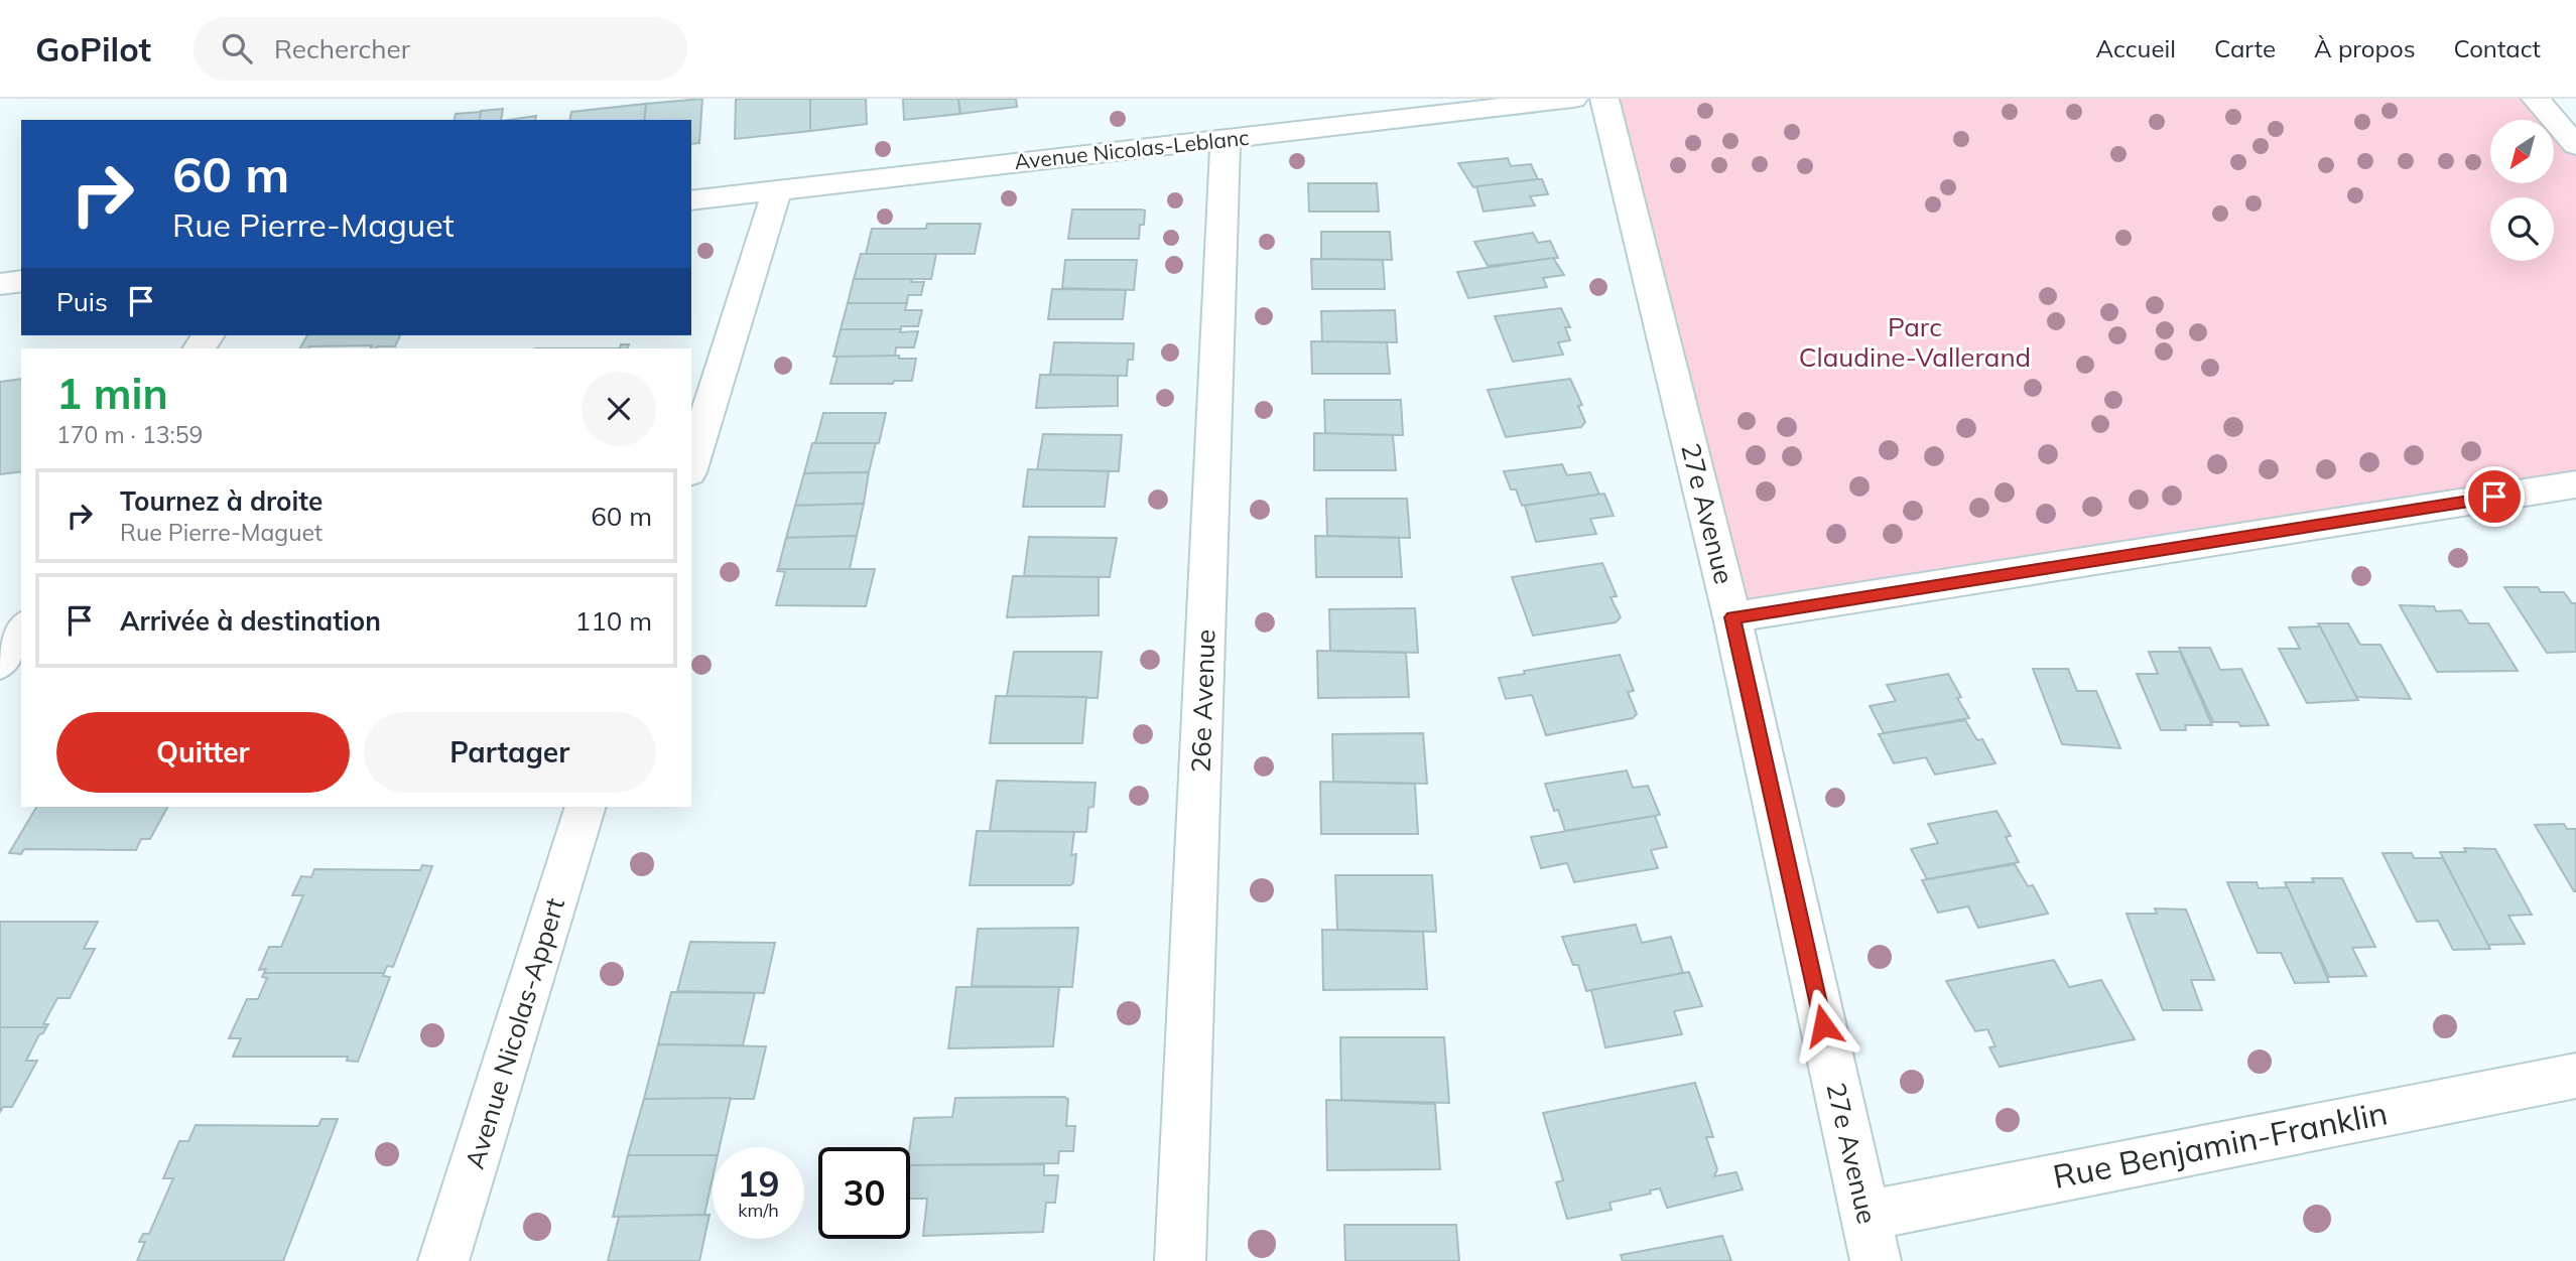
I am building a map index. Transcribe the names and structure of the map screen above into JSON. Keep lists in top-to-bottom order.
{
  "streets": {
    "street": [
      "Avenue Nicolas-Leblanc",
      "27e Avenue",
      "26e Avenue",
      "Avenue Nicolas-Appert",
      "Rue Benjamin-Franklin"
    ]
  },
  "crossings": [
    ["Avenue Nicolas-Leblanc", "26e Avenue"],
    ["27e Avenue", "Rue Benjamin-Franklin"]
  ],
  "parks": ["Parc Claudine-Vallerand"],
  "north": "bottom left",
  "page": {
    "header": "GoPilot",
    "search": "Rechercher",
    "nav": [
      "Accueil",
      "Carte",
      "À propos",
      "Contact"
    ],
    "turn": ["60 m", "Rue Pierre-Maguet"],
    "then": "Puis",
    "heading": ["1 min", "170 m · 13:59"],
    "list": [
      {
        "name": "Tournez à droite",
        "note": "Rue Pierre-Maguet",
        "value": "60 m"
      },
      {
        "name": "Arrivée à destination",
        "value": "110 m"
      }
    ],
    "buttons": ["Quitter", "Partager"],
    "speed": "19 km/h",
    "limit": "30"
  }
}
